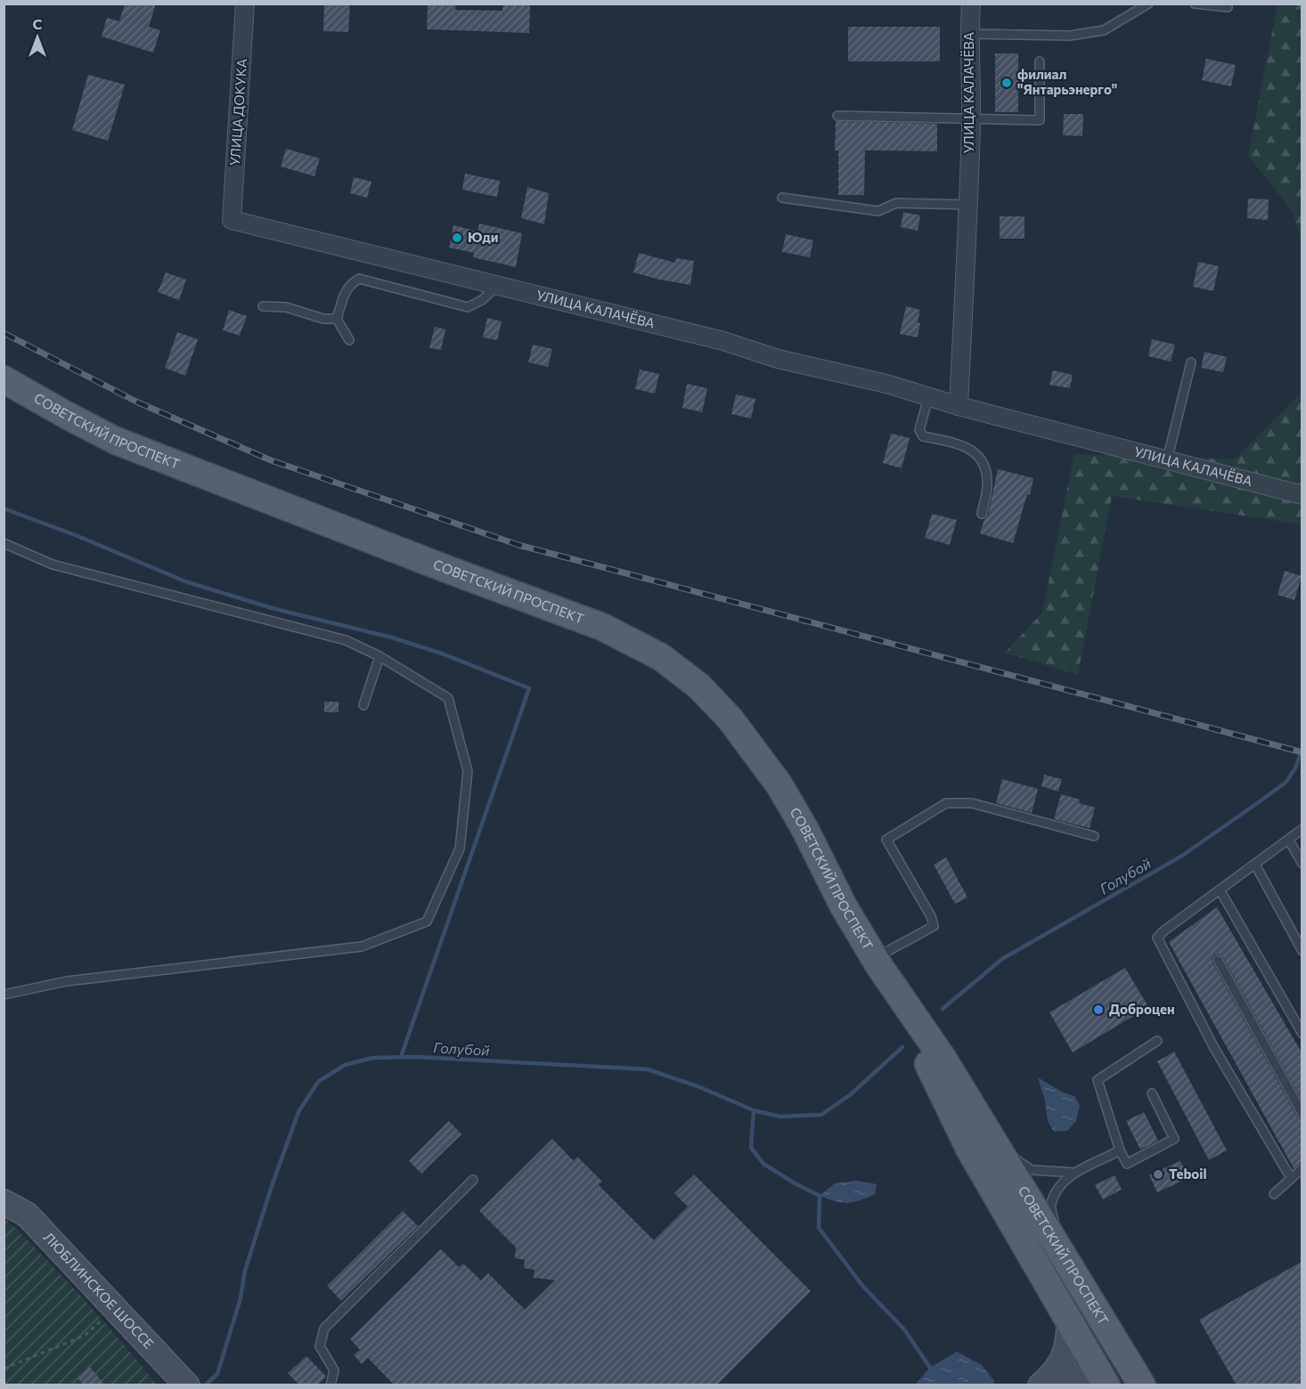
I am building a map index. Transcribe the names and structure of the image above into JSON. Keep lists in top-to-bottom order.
{
  "streets": {
    "main road": ["СОВЕТСКИЙ ПРОСПЕКТ"],
    "street": ["УЛИЦА КАЛАЧЁВА", "УЛИЦА ДОКУКА", "ЛЮБЛИНСКОЕ ШОССЕ"]
  },
  "crossings": [
    ["УЛИЦА КАЛАЧЁВА", "УЛИЦА ДОКУКА"]
  ],
  "water": ["Голубой"],
  "places": [
    "филиал \"Янтарьэнерго\"",
    "Юди",
    "Доброцен",
    "Teboil"
  ],
  "north": "top"
}
